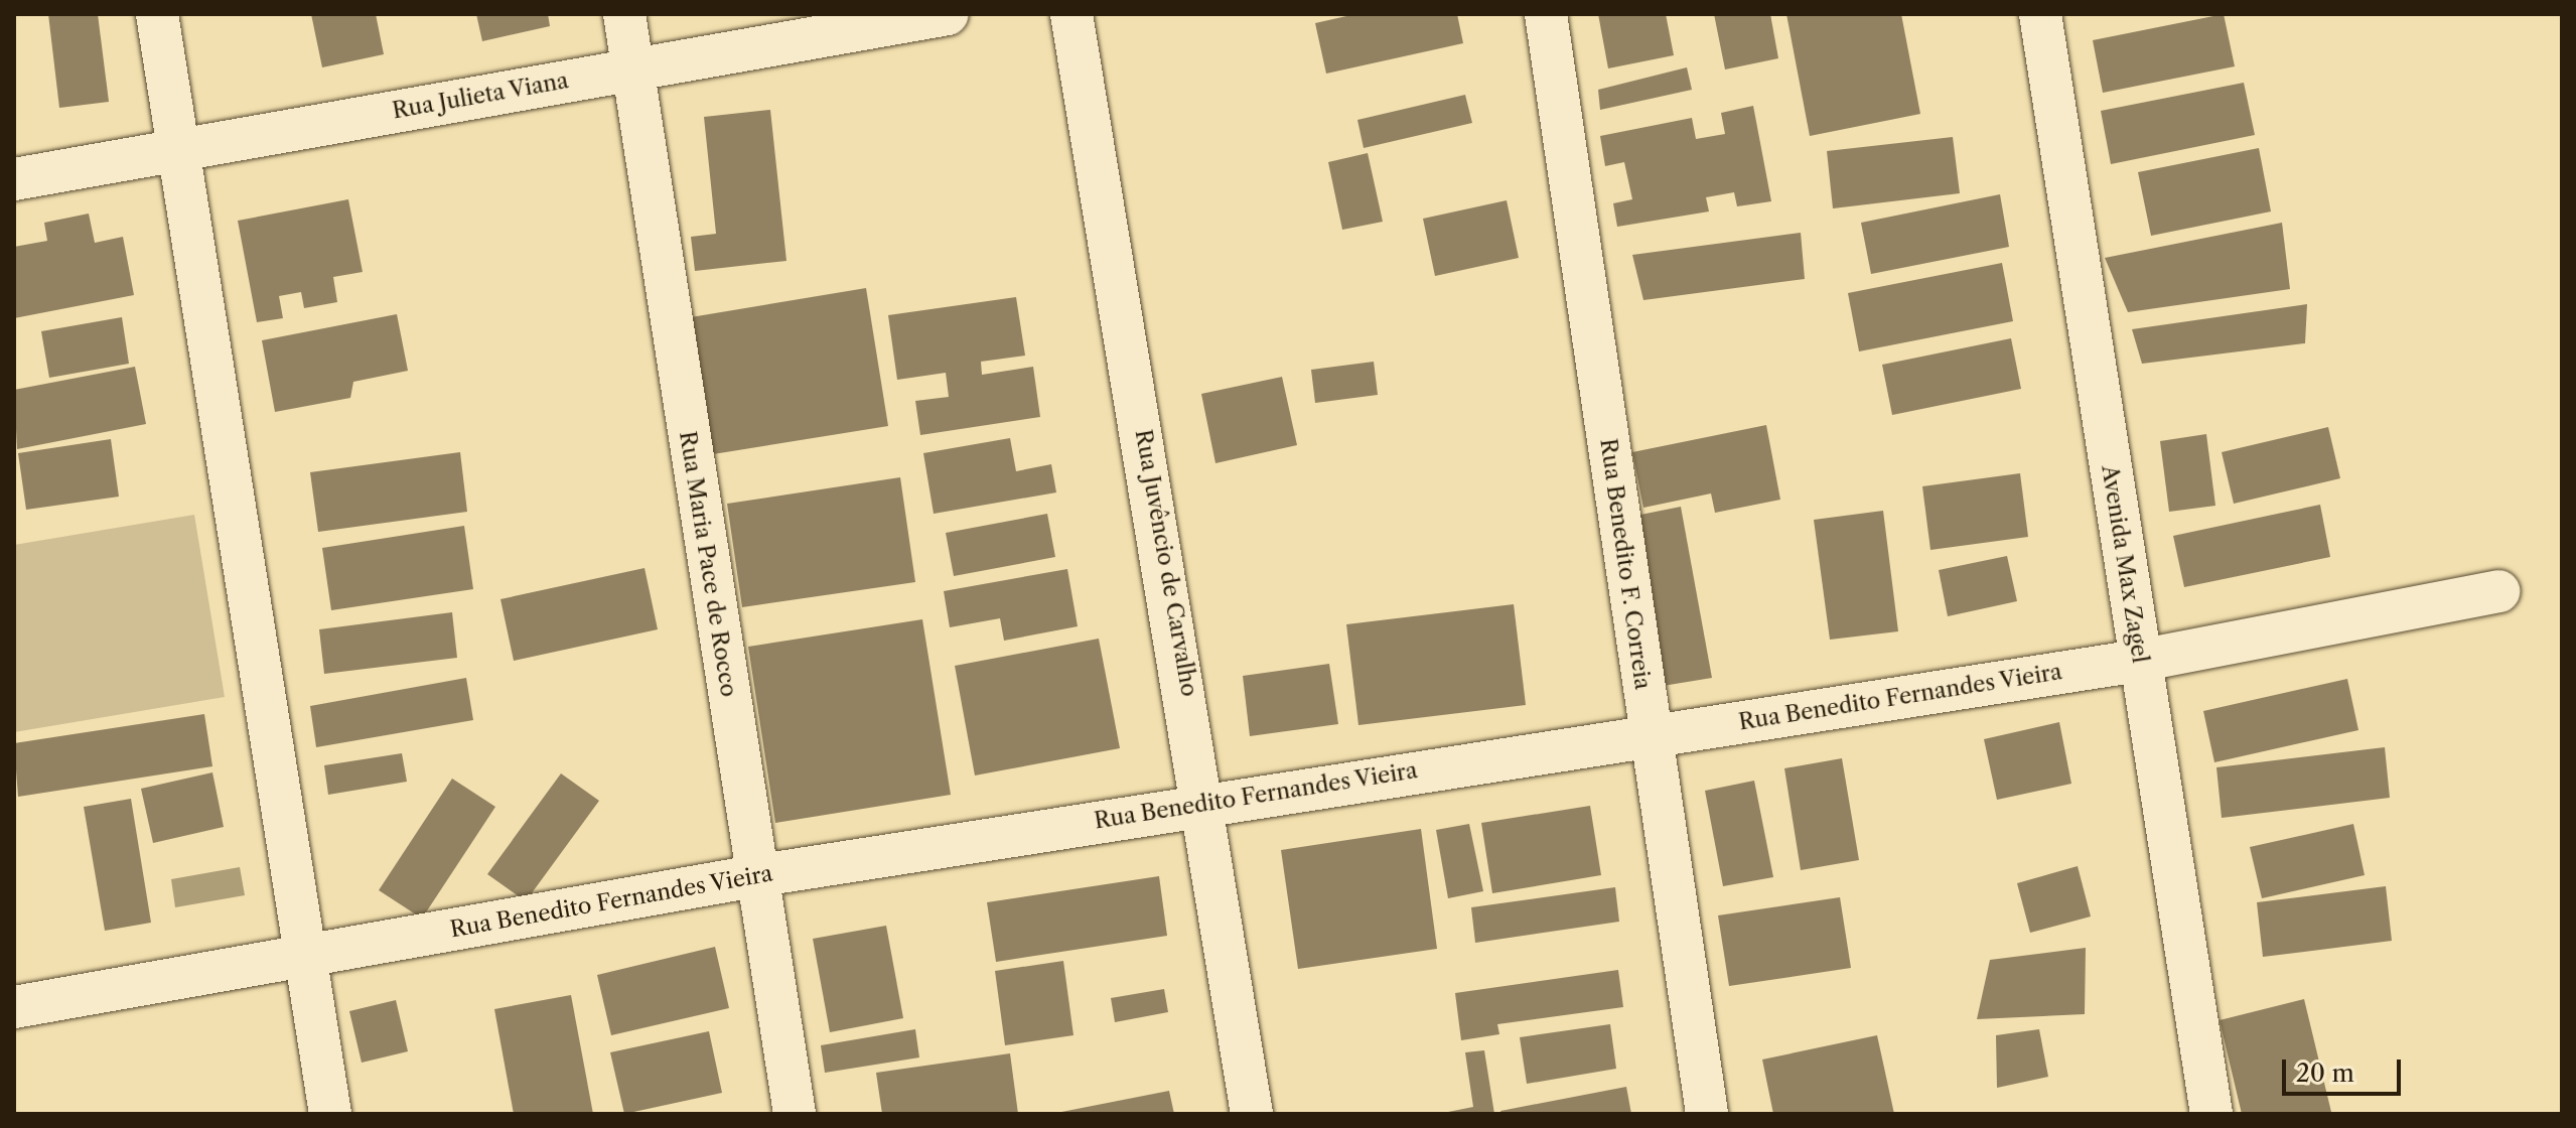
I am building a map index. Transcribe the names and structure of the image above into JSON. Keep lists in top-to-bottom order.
{
  "streets": {
    "street": [
      "Rua Julieta Viana",
      "Rua Juvêncio de Carvalho",
      "Rua Maria Pace de Rocco",
      "Rua Benedito F. Correia",
      "Avenida Max Zagel",
      "Rua Benedito Fernandes Vieira"
    ]
  },
  "crossings": [
    ["Rua Julieta Viana", "Rua Maria Pace de Rocco"],
    ["Rua Juvêncio de Carvalho", "Rua Benedito Fernandes Vieira"],
    ["Rua Maria Pace de Rocco", "Rua Benedito Fernandes Vieira"],
    ["Rua Benedito F. Correia", "Rua Benedito Fernandes Vieira"],
    ["Avenida Max Zagel", "Rua Benedito Fernandes Vieira"]
  ],
  "scale_bar": "20 m"
}
